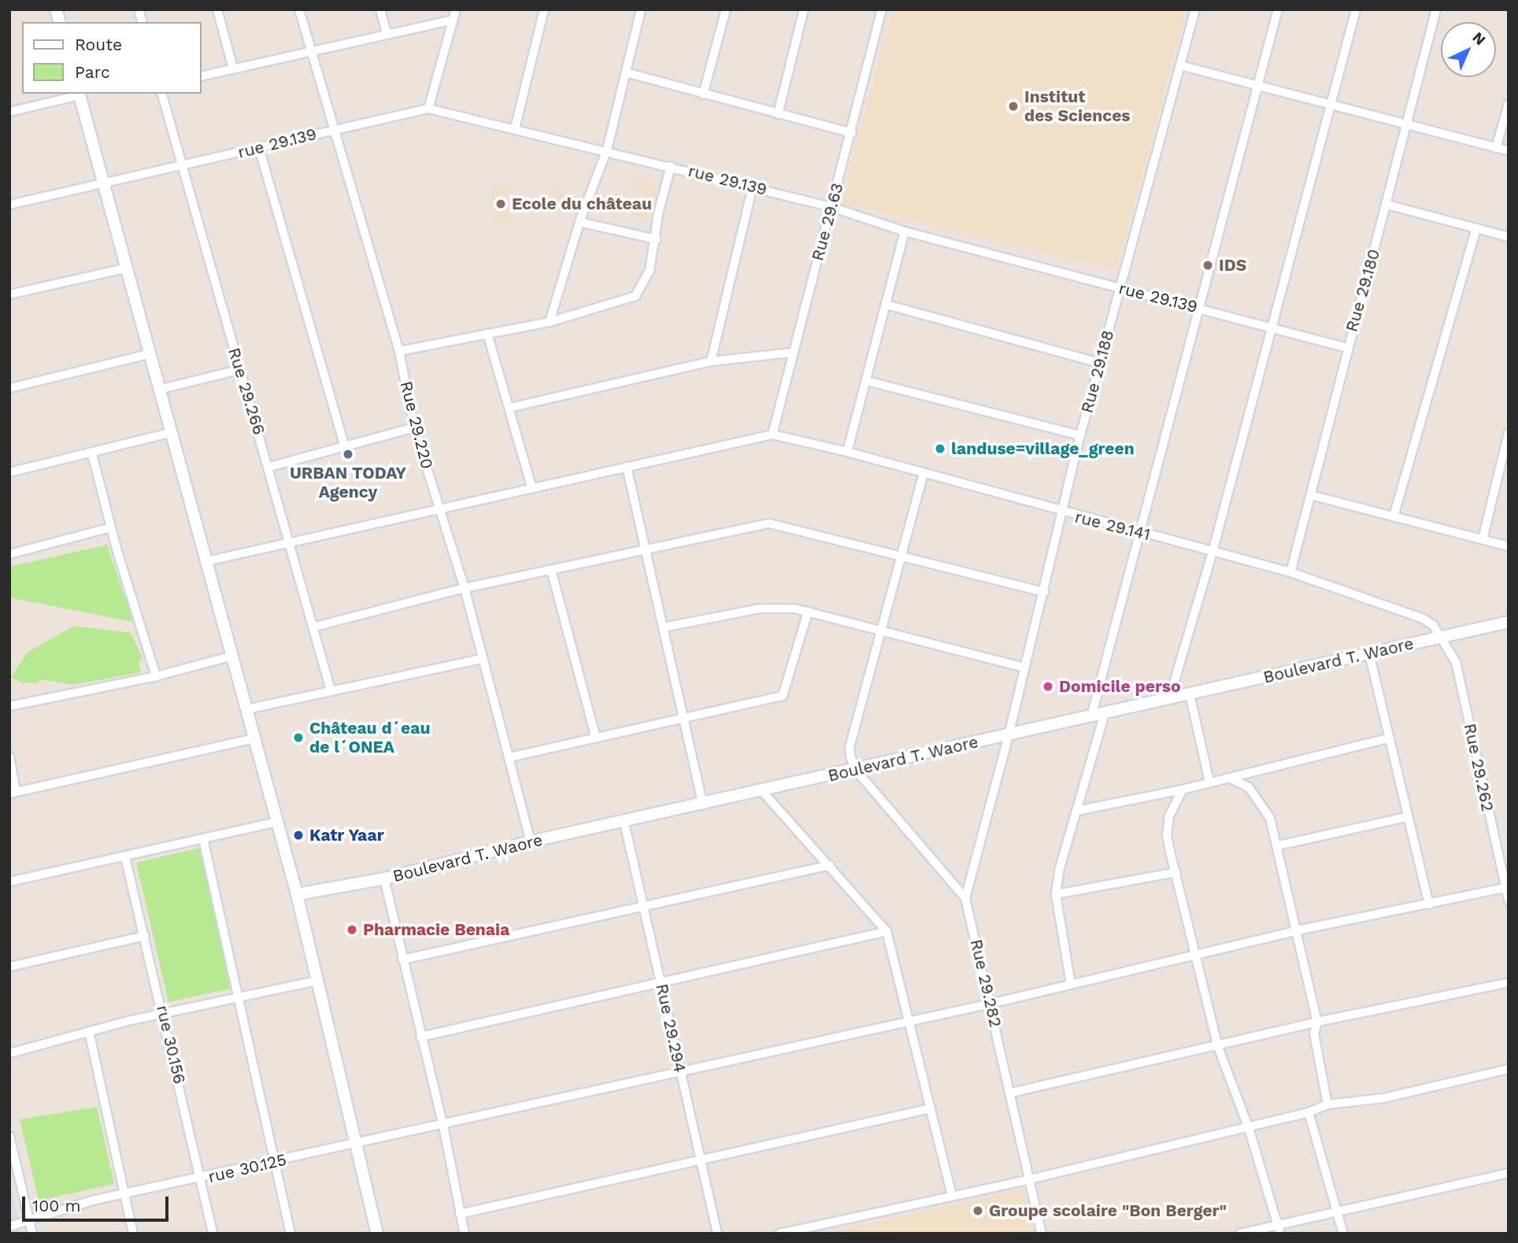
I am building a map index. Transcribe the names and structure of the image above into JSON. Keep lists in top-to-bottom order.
{
  "streets": {
    "street": [
      "rue 29.139",
      "Rue 29.63",
      "Rue 29.180",
      "Rue 29.188",
      "Rue 29.266",
      "Rue 29.220",
      "rue 29.141",
      "Boulevard T. Waore",
      "Rue 29.262",
      "Rue 29.282",
      "Rue 29.294",
      "rue 30.156",
      "rue 30.125"
    ]
  },
  "crossings": [
    ["rue 29.139", "Rue 29.63"],
    ["rue 29.139", "Rue 29.180"],
    ["rue 29.139", "Rue 29.188"],
    ["rue 29.139", "Rue 29.266"],
    ["rue 29.139", "Rue 29.220"],
    ["Rue 29.63", "rue 29.141"],
    ["Rue 29.180", "rue 29.141"],
    ["Rue 29.188", "rue 29.141"],
    ["Rue 29.188", "Boulevard T. Waore"],
    ["Rue 29.188", "Rue 29.282"],
    ["Rue 29.220", "Boulevard T. Waore"],
    ["rue 29.141", "Boulevard T. Waore"],
    ["rue 29.141", "Rue 29.262"],
    ["Boulevard T. Waore", "Rue 29.262"],
    ["Boulevard T. Waore", "Rue 29.282"],
    ["Boulevard T. Waore", "Rue 29.294"],
    ["Rue 29.262", "rue 30.125"],
    ["Rue 29.282", "rue 30.125"],
    ["Rue 29.294", "rue 30.125"],
    ["rue 30.156", "rue 30.125"]
  ],
  "places": [
    "Institut des Sciences",
    "Ecole du château",
    "IDS",
    "landuse=village_green",
    "URBAN TODAY Agency",
    "Domicile perso",
    "Château d´eau de l´ONEA",
    "Katr Yaar",
    "Pharmacie Benaia",
    "Groupe scolaire \"Bon Berger\""
  ],
  "legend": ["Route", "Parc"],
  "scale_bar": "100 m",
  "north": "top right"
}
